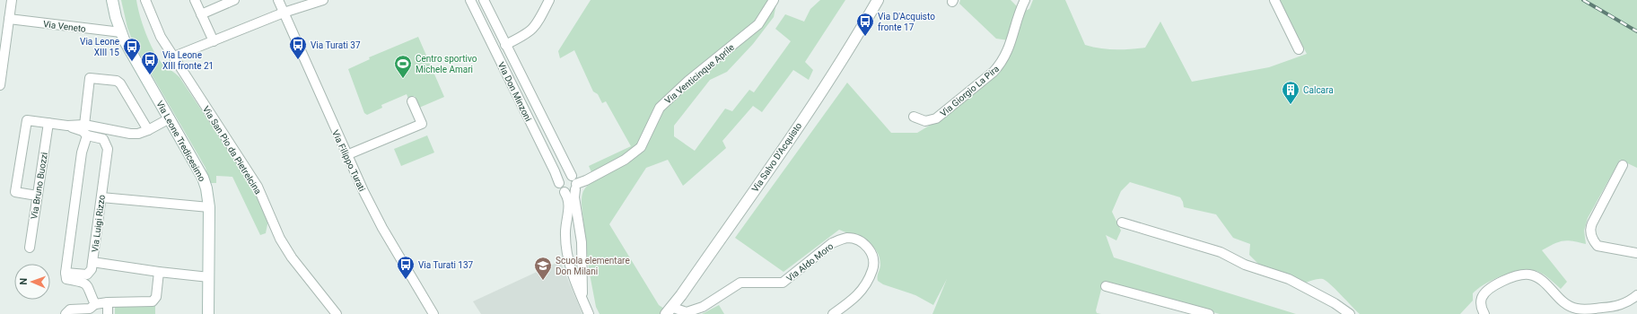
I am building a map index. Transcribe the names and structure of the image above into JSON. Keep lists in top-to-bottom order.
{
  "streets": {
    "street": [
      "Via Veneto",
      "Via Venticinque Aprile",
      "Via Giorgio La Pira",
      "Via Don Minzoni",
      "Via Leone Tredicesimo",
      "Via San Pio da Pietrelcina",
      "Via Salvo D'Acquisto",
      "Via Filippo Turati",
      "Via Bruno Buozzi",
      "Via Luigi Rizzo",
      "Via Aldo Moro"
    ]
  },
  "crossings": [
    ["Via Veneto", "Via Leone Tredicesimo"],
    ["Via Venticinque Aprile", "Via Don Minzoni"],
    ["Via Salvo D'Acquisto", "Via Aldo Moro"]
  ],
  "places": {
    "bus stop": [
      "Via D'Acquisto fronte 17",
      "Via Turati 37",
      "Via Leone XIII 15",
      "Via Leone XIII fronte 21",
      "Via Turati 137"
    ],
    "sports": ["Centro sportivo Michele Amari"],
    "building": ["Calcara"],
    "school or university": ["Scuola elementare Don Milani"]
  },
  "north": "left"
}
